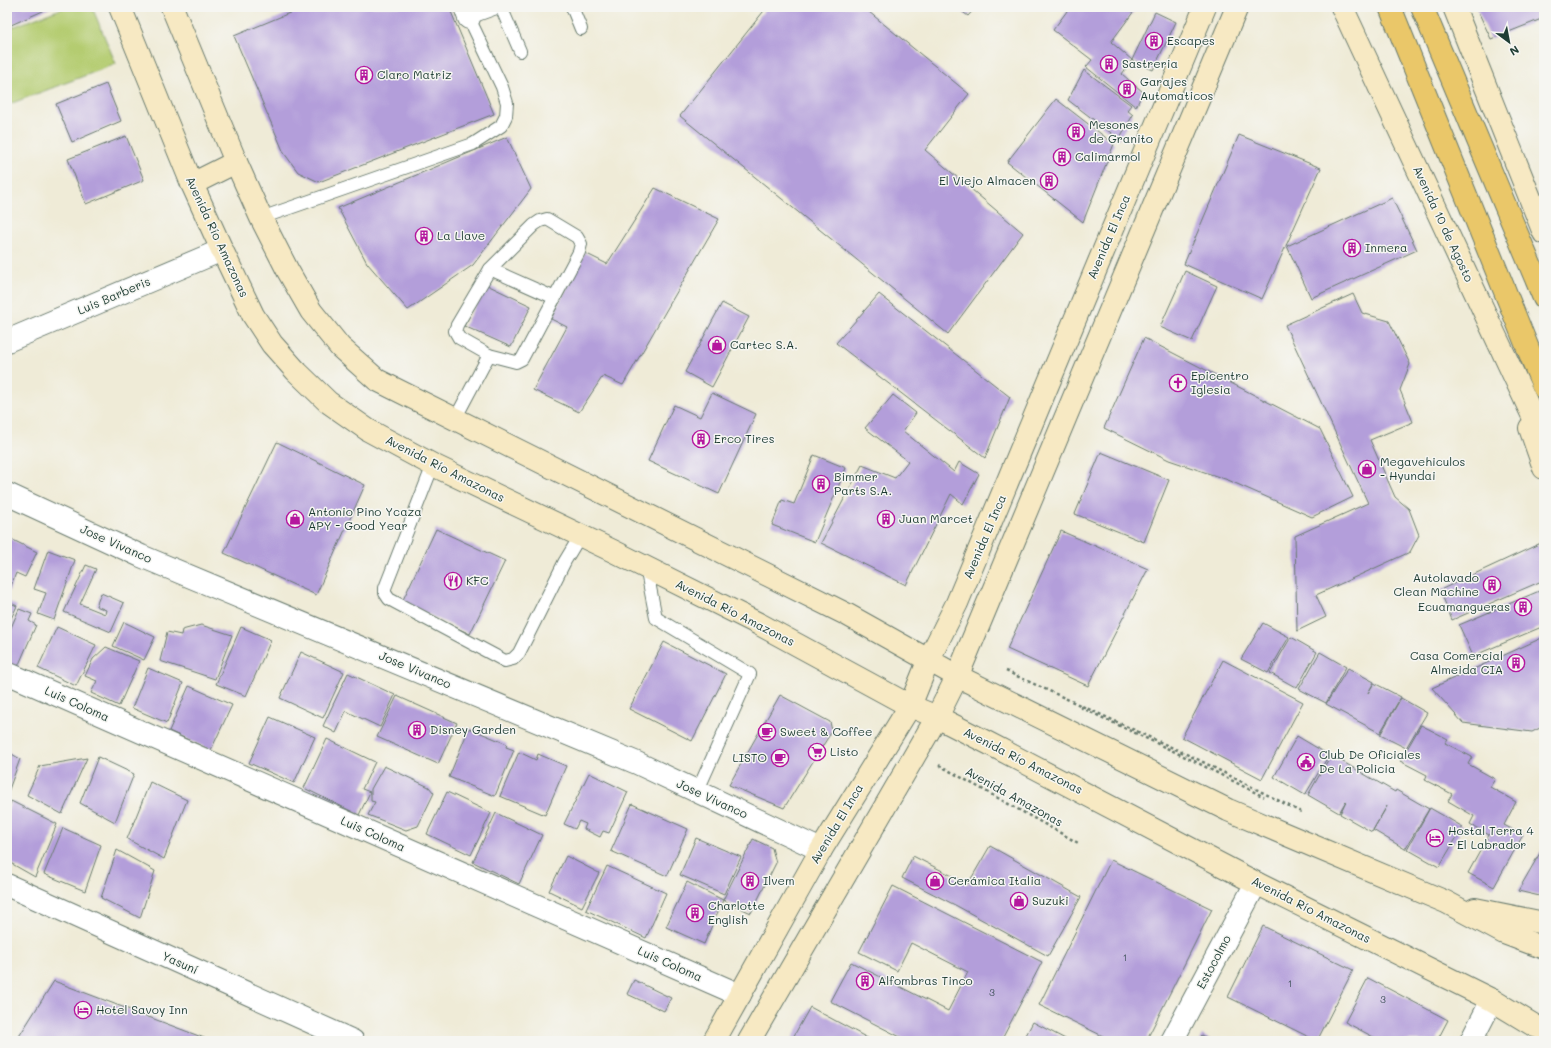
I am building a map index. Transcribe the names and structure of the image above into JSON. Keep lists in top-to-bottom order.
{
  "streets": {
    "main road": ["Avenida 10 de Agosto", "Avenida Río Amazonas", "Avenida El Inca"],
    "street": [
      "Luis Barberis",
      "Jose Vivanco",
      "Luis Coloma",
      "Estocolmo",
      "Yasuní"
    ],
    "path": ["Avenida Amazonas"]
  },
  "crossings": [
    ["Avenida Río Amazonas", "Avenida El Inca"],
    ["Avenida Río Amazonas", "Luis Barberis"],
    ["Avenida Río Amazonas", "Estocolmo"],
    ["Avenida El Inca", "Jose Vivanco"],
    ["Avenida El Inca", "Luis Coloma"]
  ],
  "places": {
    "building": [
      "Escapes",
      "Sastreria",
      "Claro Matriz",
      "Garajes Automaticos",
      "Mesones de Granito",
      "Calimarmol",
      "El Viejo Almacen",
      "La Llave",
      "Inmera",
      "Erco Tires",
      "Bimmer Parts S.A.",
      "Juan Marcet",
      "Autolavado Clean Machine",
      "Ecuamangueras",
      "Casa Comercial Almeida CIA",
      "Disney Garden",
      "Ilvem",
      "Charlotte English",
      "Alfombras Tinco"
    ],
    "shop": [
      "Cartec S.A.",
      "Megavehiculos - Hyundai",
      "Antonio Pino Ycaza APY - Good Year",
      "Cerámica Italia",
      "Suzuki"
    ],
    "church": ["Epicentro Iglesia"],
    "restaurant": ["KFC"],
    "cafe": ["Sweet & Coffee", "LISTO"],
    "supermarket": ["Listo"],
    "public building": ["Club De Oficiales De La Policia"],
    "hotel": ["Hostal Terra 4 - El Labrador", "Hotel Savoy Inn"]
  },
  "house_numbers": [
    "1",
    "1",
    "3",
    "3"
  ],
  "north": "bottom right"
}
